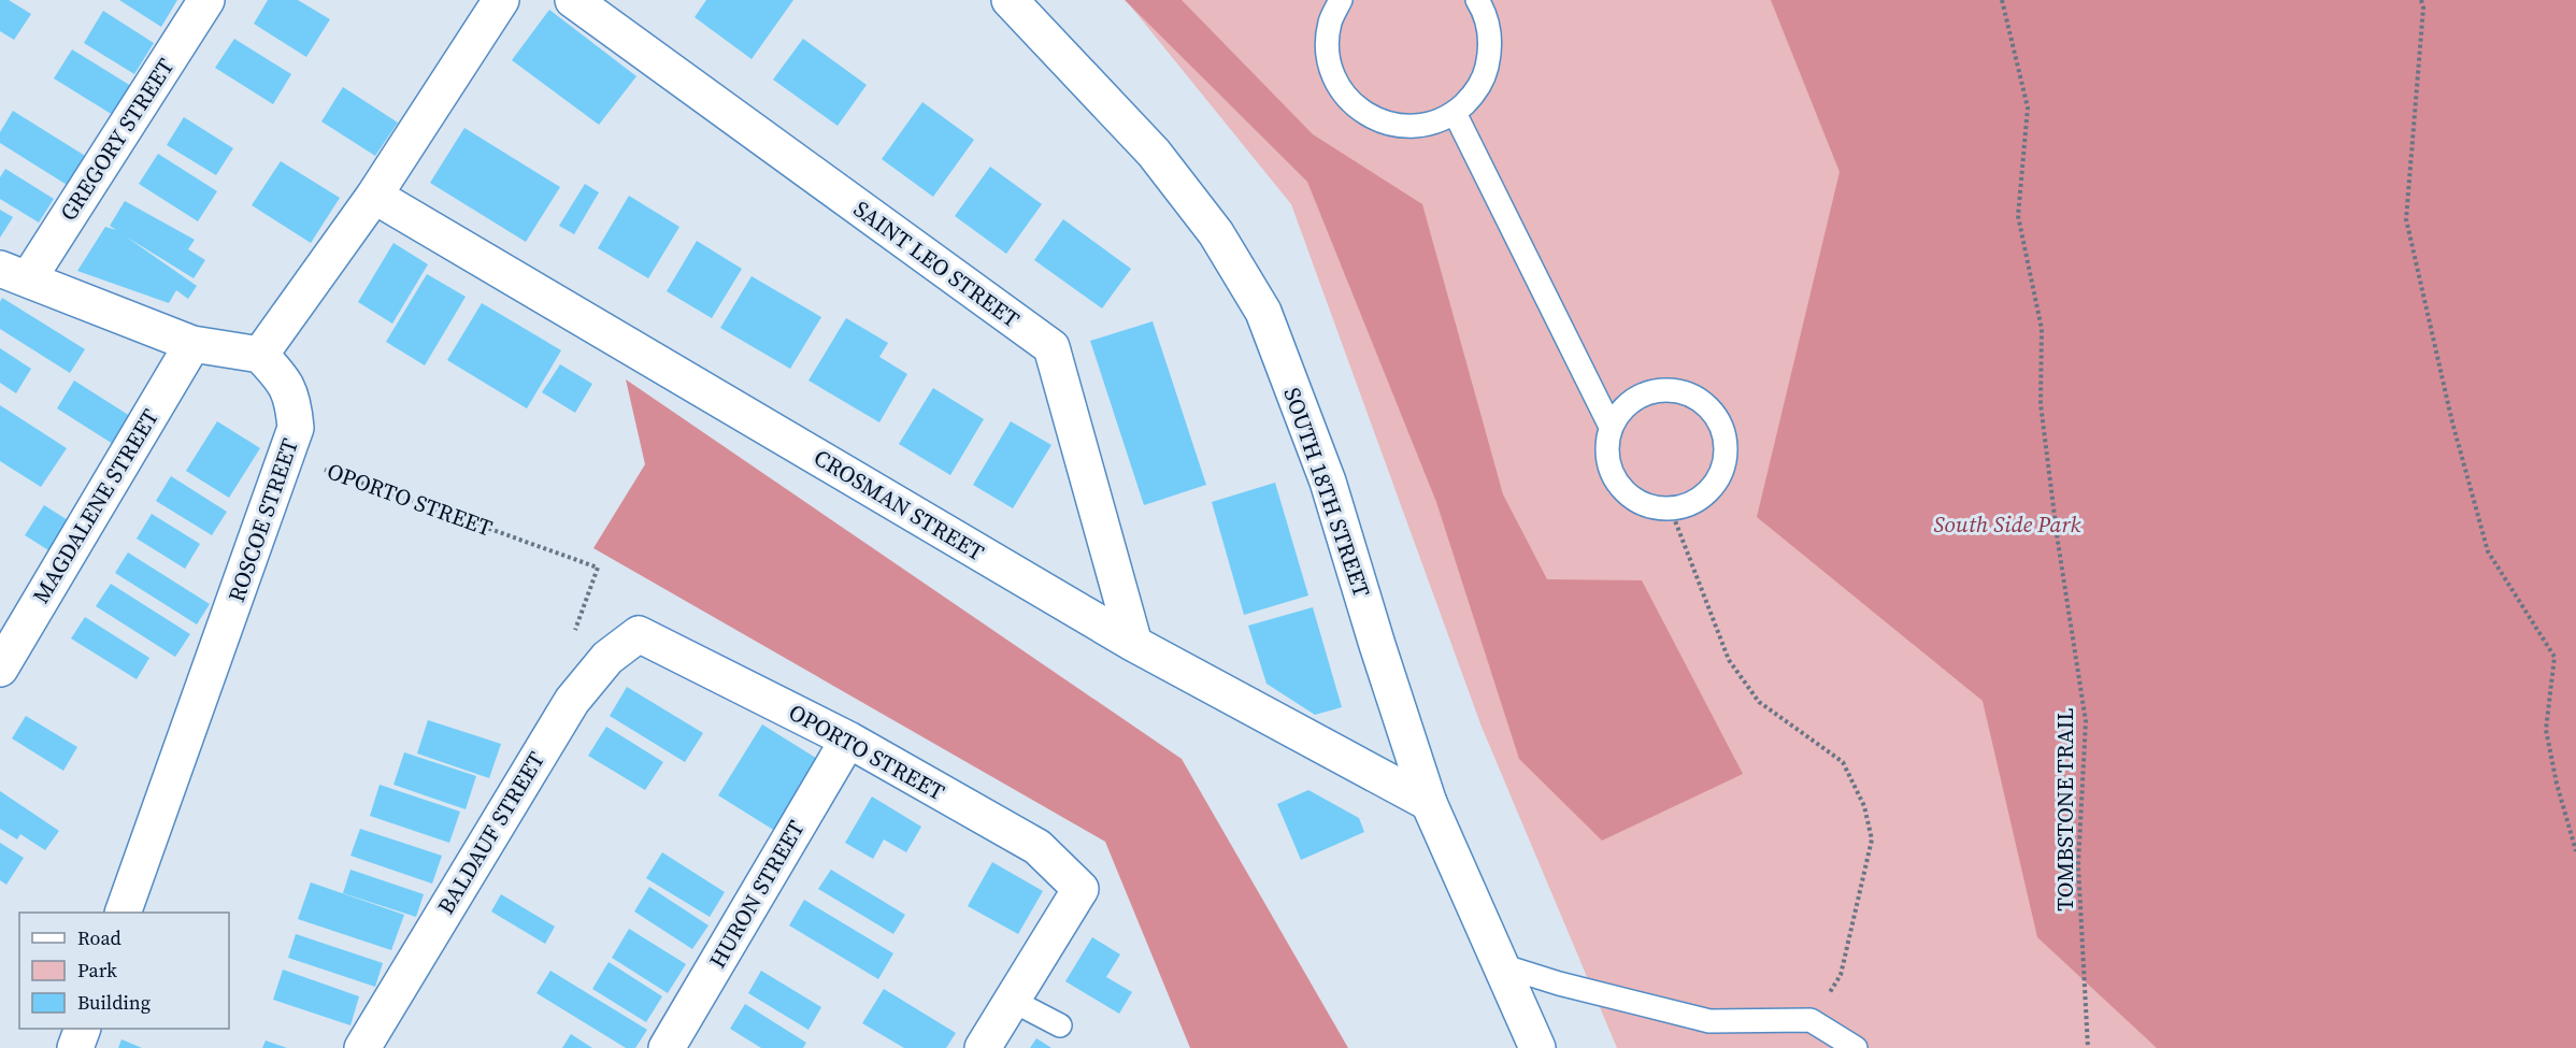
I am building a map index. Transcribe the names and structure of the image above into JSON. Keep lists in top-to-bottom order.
{
  "streets": {
    "street": [
      "GREGORY STREET",
      "SAINT LEO STREET",
      "SOUTH 18TH STREET",
      "OPORTO STREET",
      "CROSMAN STREET",
      "MAGDALENE STREET",
      "ROSCOE STREET",
      "BALDAUF STREET",
      "HURON STREET"
    ],
    "path": ["TOMBSTONE TRAIL"]
  },
  "crossings": [
    ["SAINT LEO STREET", "CROSMAN STREET"],
    ["SOUTH 18TH STREET", "CROSMAN STREET"],
    ["OPORTO STREET", "BALDAUF STREET"],
    ["OPORTO STREET", "HURON STREET"]
  ],
  "parks": ["South Side Park"],
  "legend": ["Road", "Park", "Building"]
}
